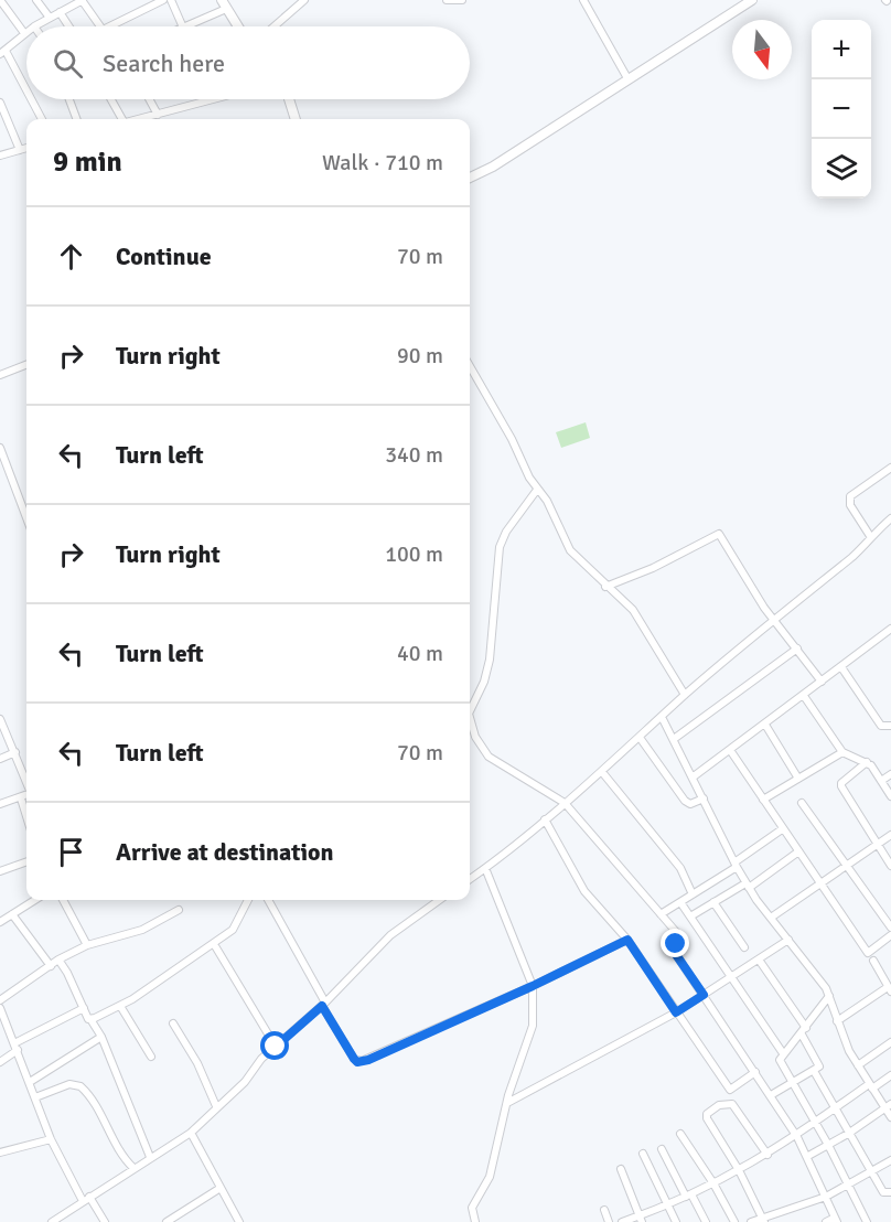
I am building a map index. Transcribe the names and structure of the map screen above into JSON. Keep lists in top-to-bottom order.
{
  "north": "bottom",
  "page": {
    "map_buttons": ["+", "−"],
    "search": "Search here",
    "heading": ["9 min", "Walk · 710 m"],
    "list": [
      ["Continue", "70 m"],
      ["Turn right", "90 m"],
      ["Turn left", "340 m"],
      ["Turn right", "100 m"],
      ["Turn left", "40 m"],
      ["Turn left", "70 m"],
      "Arrive at destination"
    ]
  }
}
